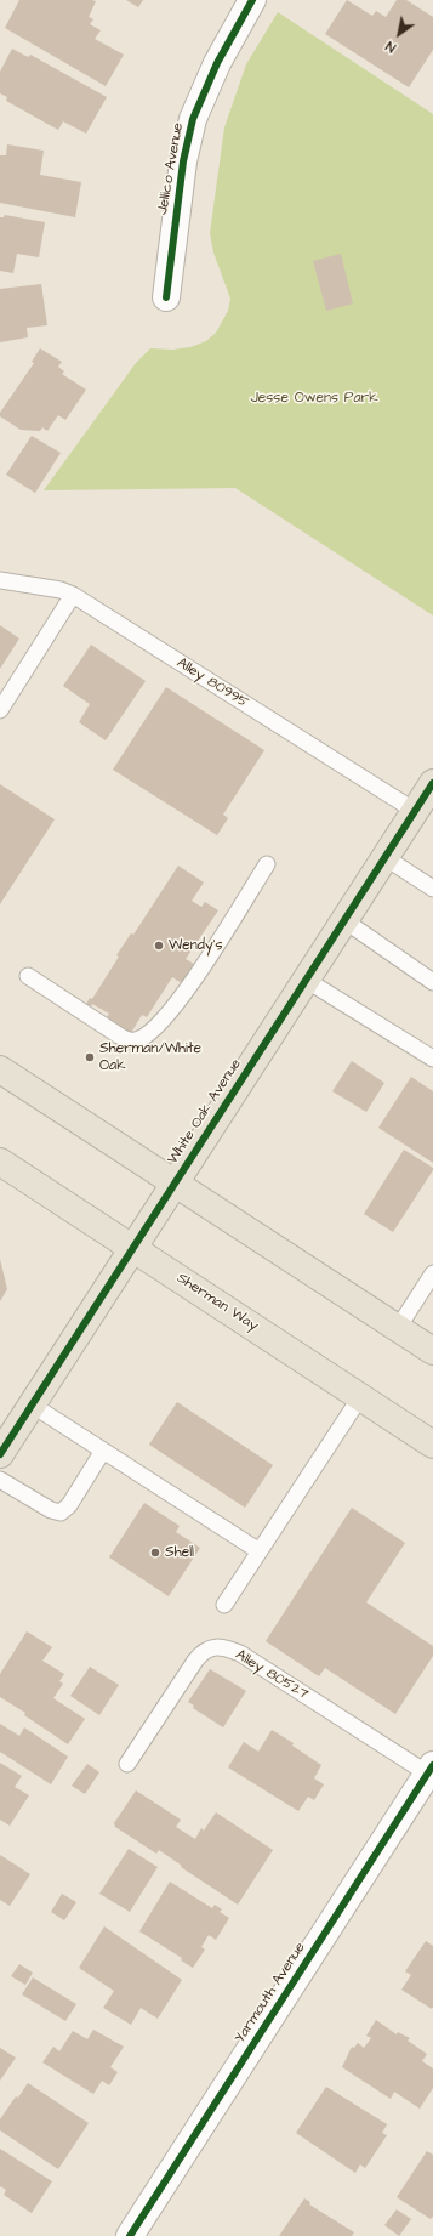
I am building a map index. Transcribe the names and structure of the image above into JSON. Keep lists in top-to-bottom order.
{
  "streets": {
    "main road": ["White Oak Avenue", "Sherman Way"],
    "street": ["Jellico Avenue", "Yarmouth Avenue"],
    "lane": ["Alley 80995", "Alley 80527"]
  },
  "crossings": [
    ["Alley 80995", "White Oak Avenue"],
    ["White Oak Avenue", "Sherman Way"],
    ["Alley 80527", "Yarmouth Avenue"]
  ],
  "parks": ["Jesse Owens Park"],
  "places": ["Wendy's", "Sherman/White Oak", "Shell"],
  "north": "bottom left"
}
